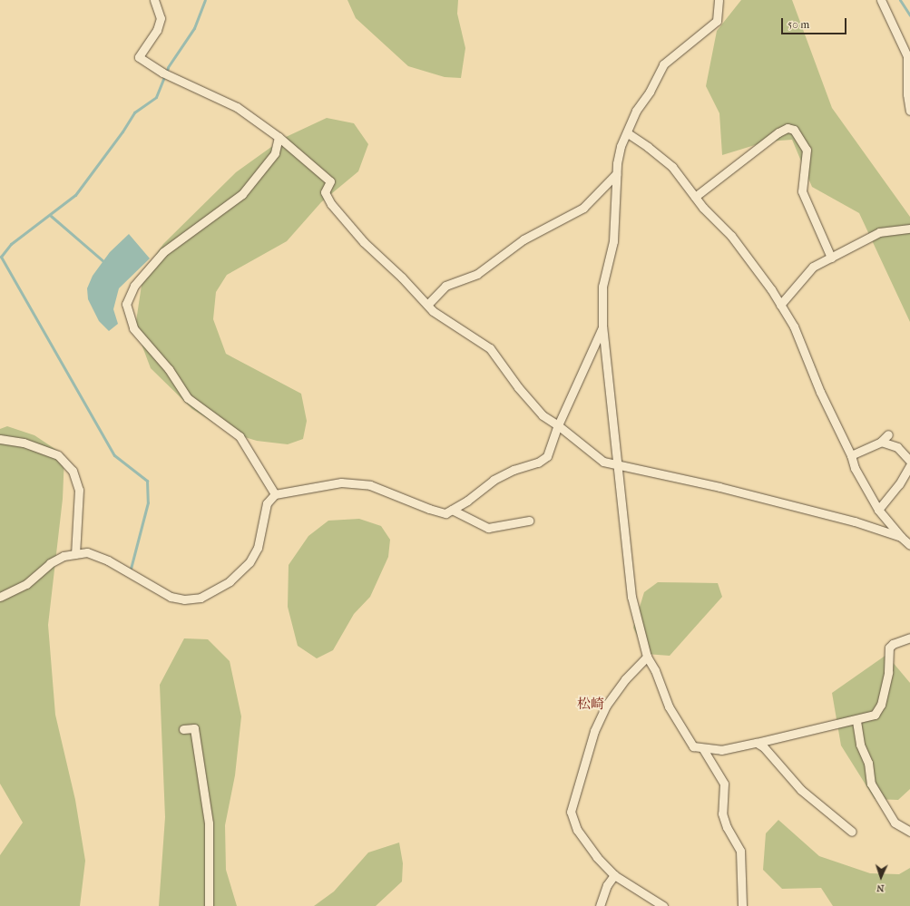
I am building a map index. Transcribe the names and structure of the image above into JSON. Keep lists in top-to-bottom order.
{
  "districts": ["松崎"],
  "scale_bar": "50 m",
  "north": "bottom"
}
